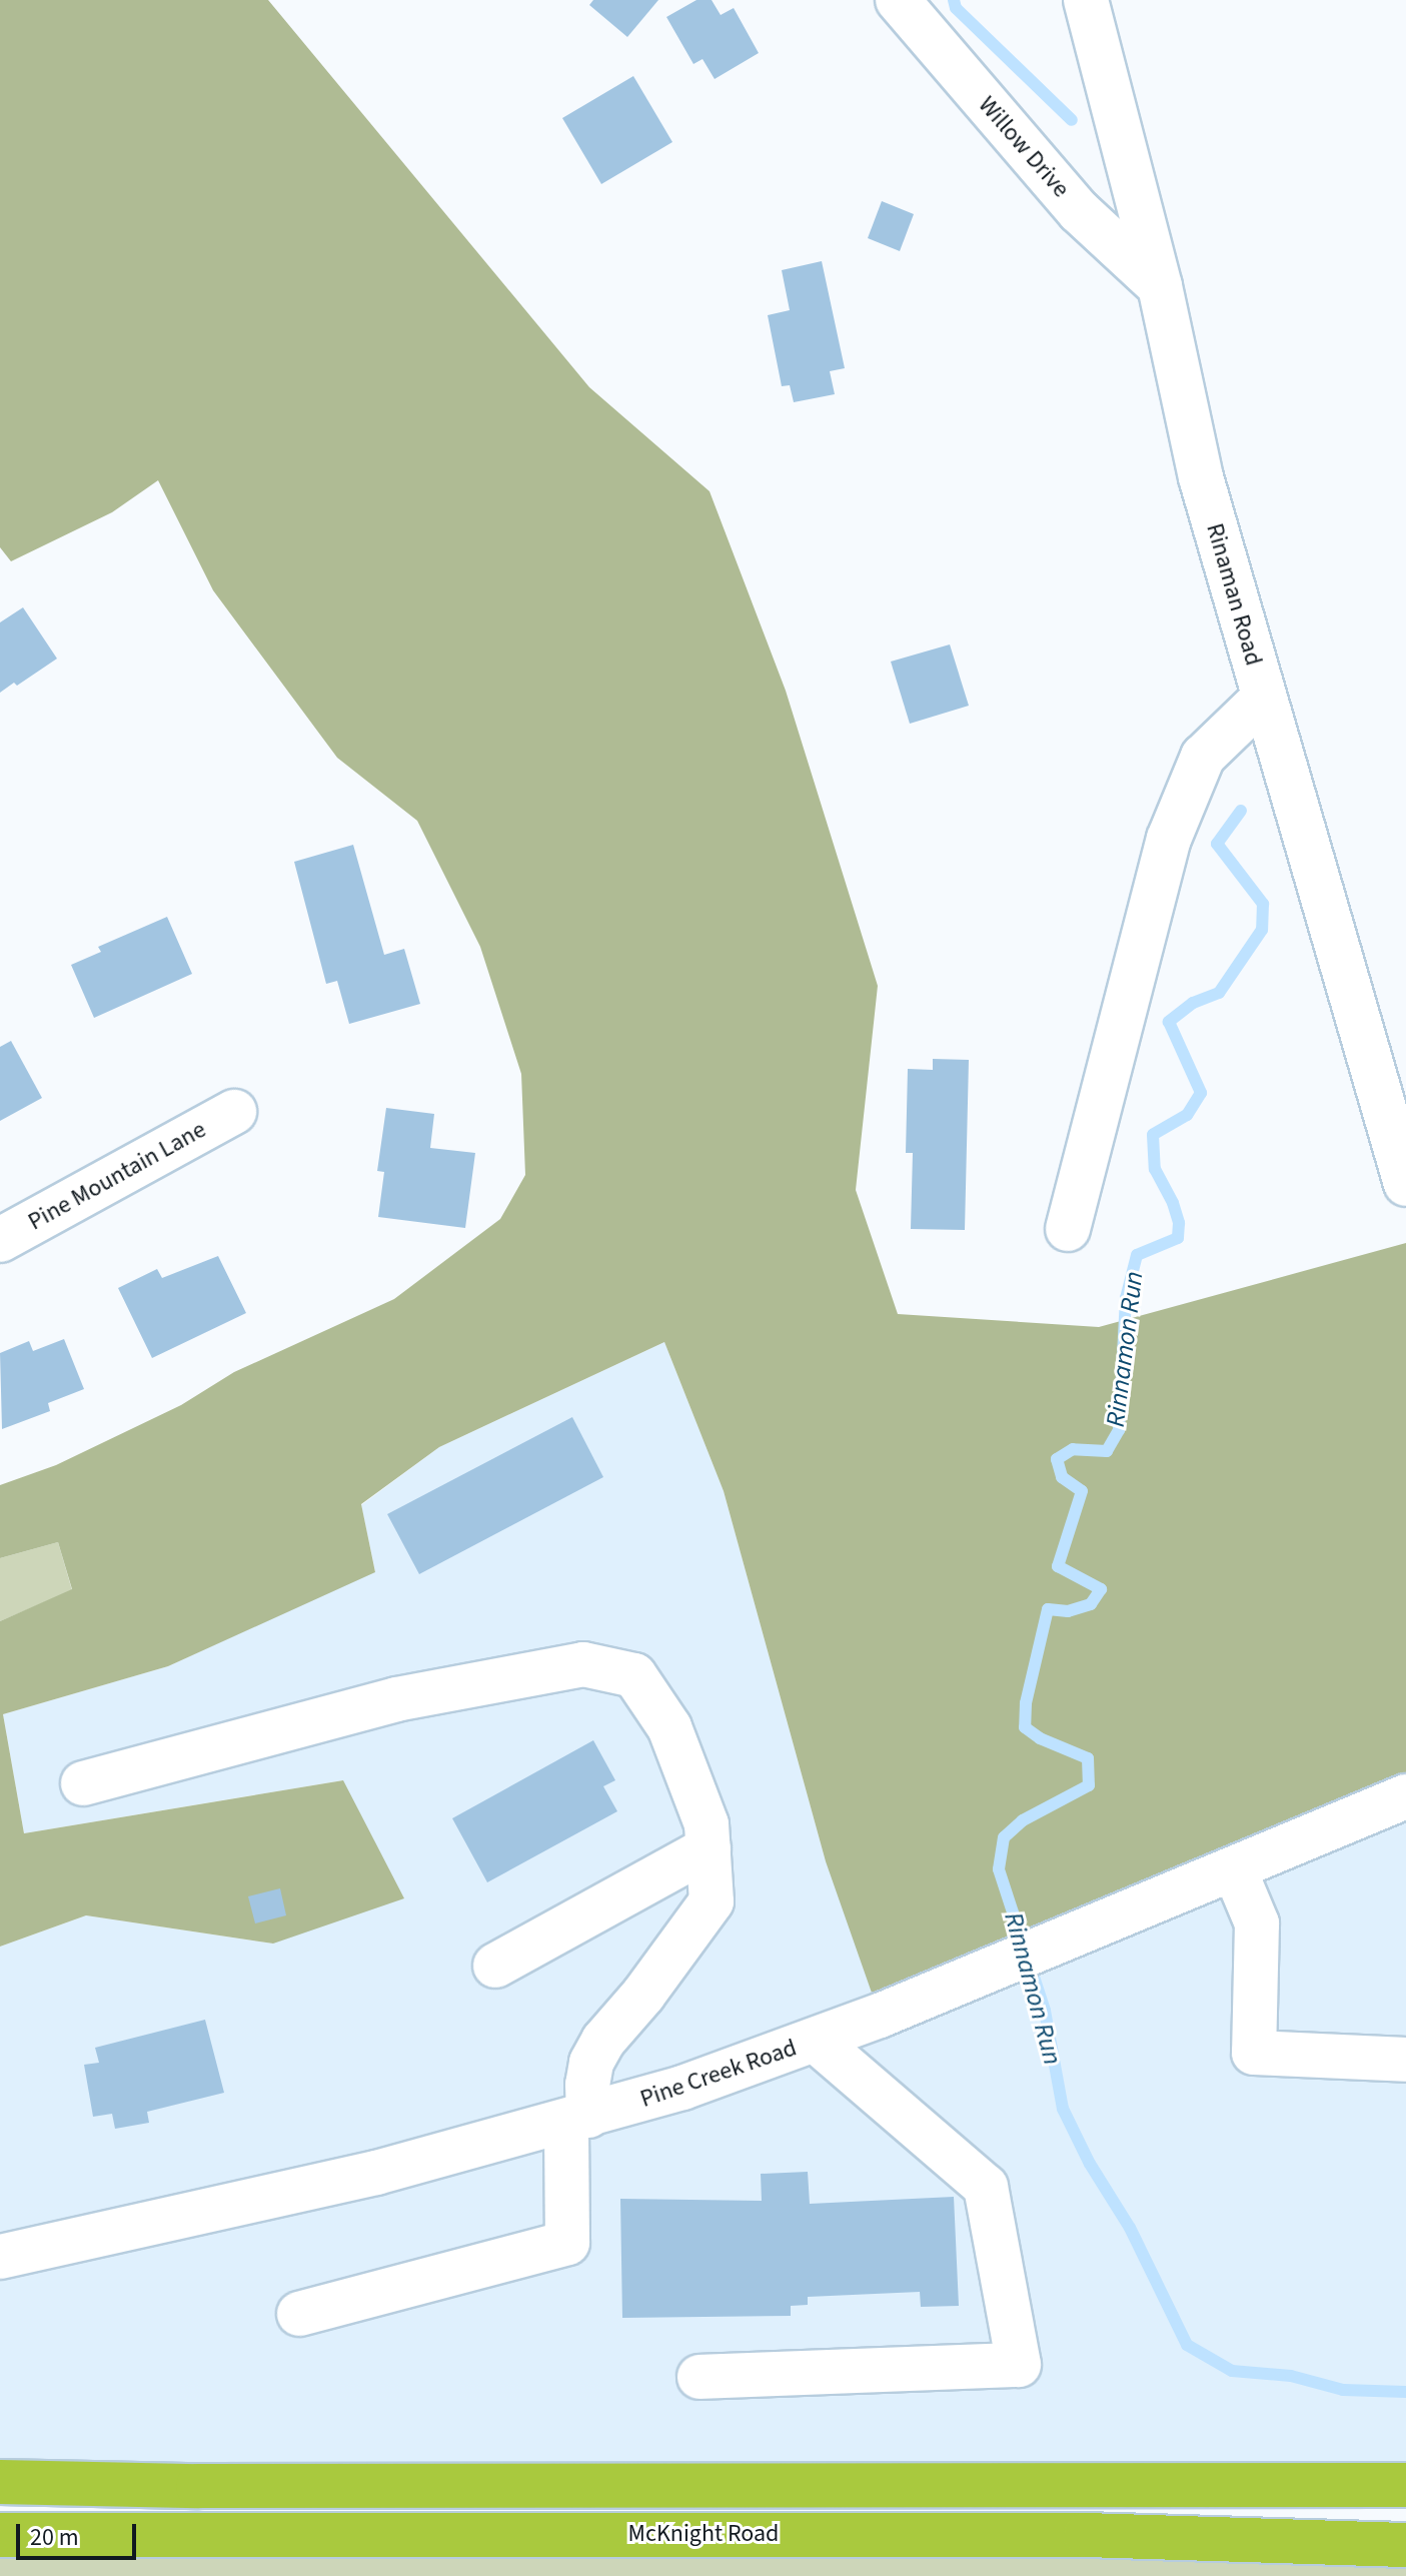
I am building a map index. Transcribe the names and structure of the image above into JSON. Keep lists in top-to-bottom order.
{
  "streets": {
    "highway": ["McKnight Road"],
    "street": [
      "Willow Drive",
      "Rinaman Road",
      "Pine Mountain Lane",
      "Pine Creek Road"
    ]
  },
  "crossings": [
    ["Willow Drive", "Rinaman Road"]
  ],
  "water": ["Rinnamon Run"],
  "scale_bar": "20 m"
}
